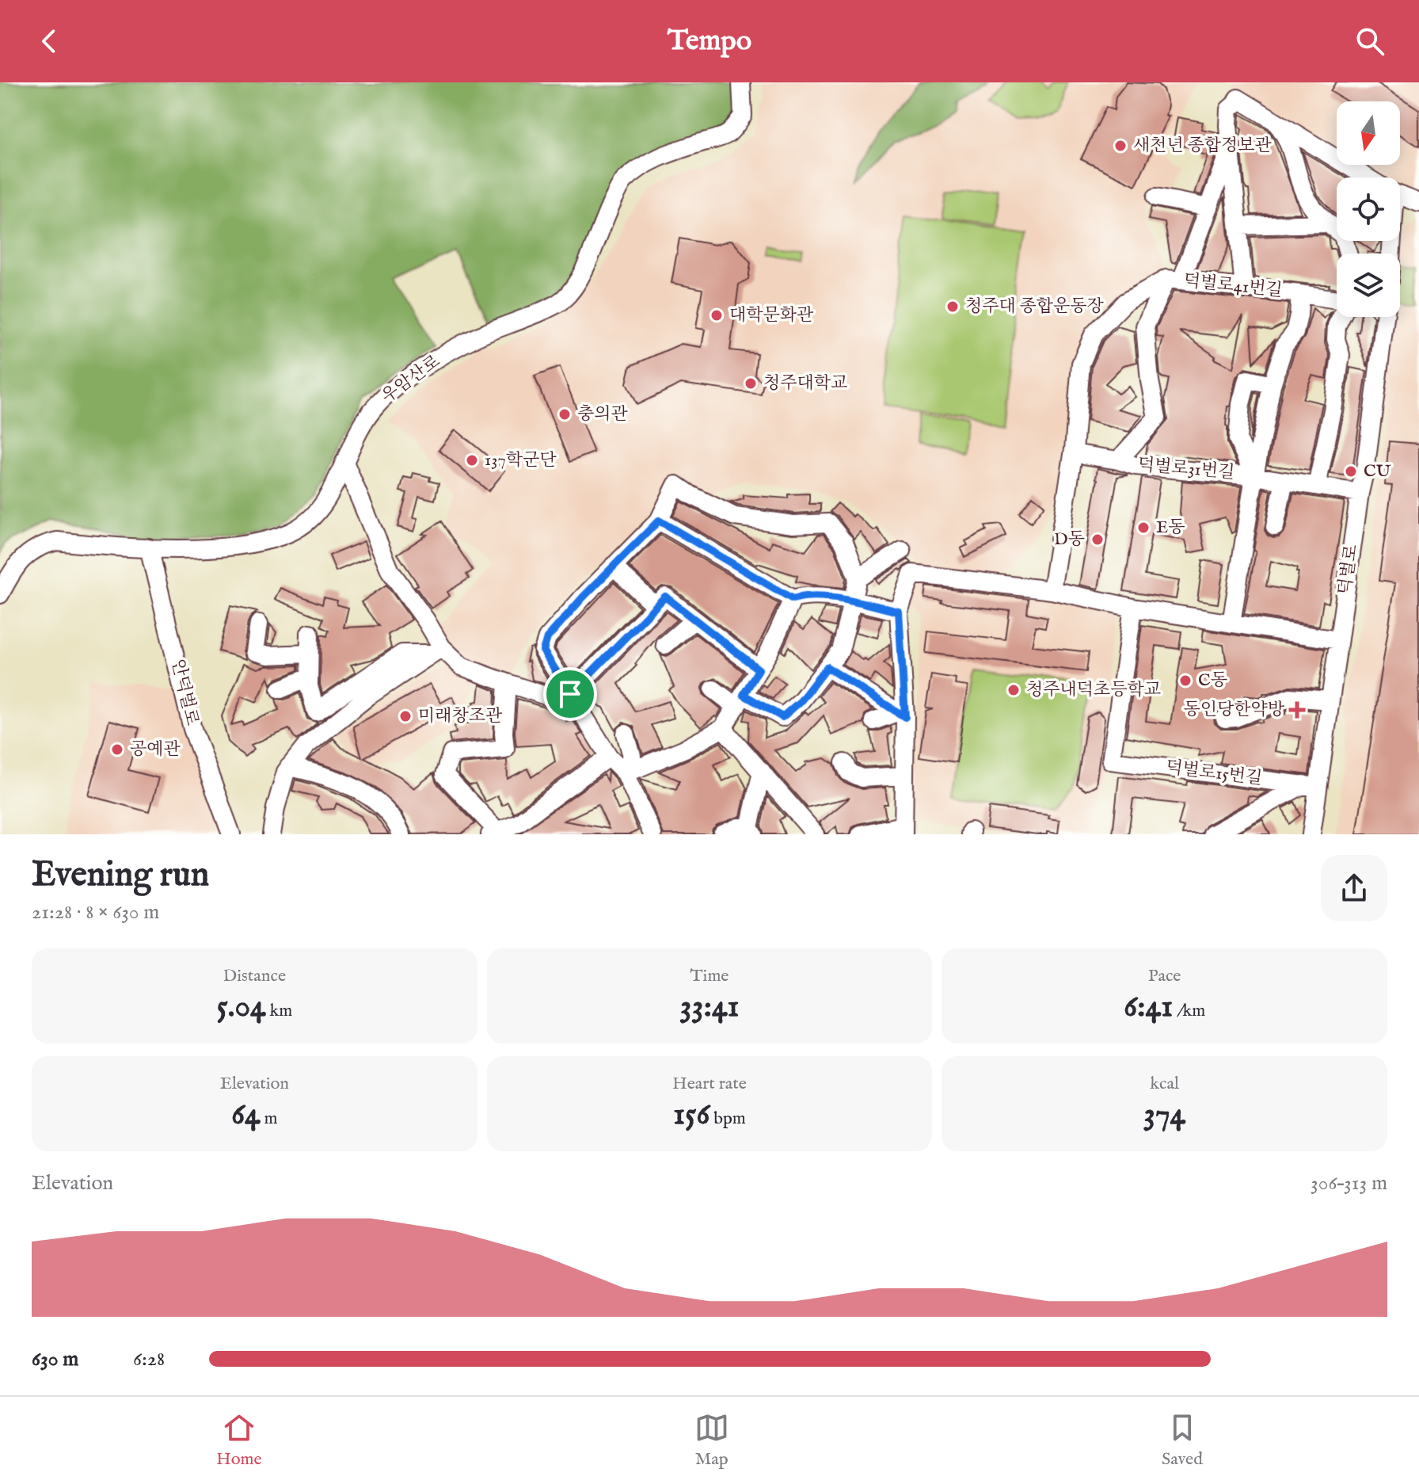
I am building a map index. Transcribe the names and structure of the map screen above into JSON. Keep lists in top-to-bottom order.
{
  "streets": {
    "street": [
      "덕벌로41번길",
      "우암산로",
      "덕벌로31번길",
      "덕벌로",
      "안덕벌로",
      "덕벌로15번길"
    ]
  },
  "crossings": [
    ["덕벌로41번길", "덕벌로31번길"],
    ["우암산로", "안덕벌로"],
    ["덕벌로31번길", "덕벌로"],
    ["덕벌로", "덕벌로15번길"]
  ],
  "places": {
    "other": [
      "새천년 종합정보관",
      "청주대 종합운동장",
      "대학문화관",
      "청주대학교",
      "충의관",
      "137학군단",
      "CU",
      "E동",
      "D동",
      "C동",
      "청주내덕초등학교",
      "미래창조관",
      "공예관"
    ],
    "health": ["동인당한약방"]
  },
  "north": "bottom",
  "page": {
    "header": "Tempo",
    "heading": ["Evening run", "21:28 · 8 × 630 m"],
    "stats": [
      ["Distance", "5.04 km"],
      ["Time", "33:41"],
      ["Pace", "6:41 /km"],
      ["Elevation", "64 m"],
      ["Heart rate", "156 bpm"],
      ["kcal", "374"]
    ],
    "chart": ["Elevation", "306–313 m"],
    "list": [
      {
        "name": "630 m",
        "note": "6:28"
      }
    ],
    "tabs": ["Home", "Map", "Saved"]
  }
}
